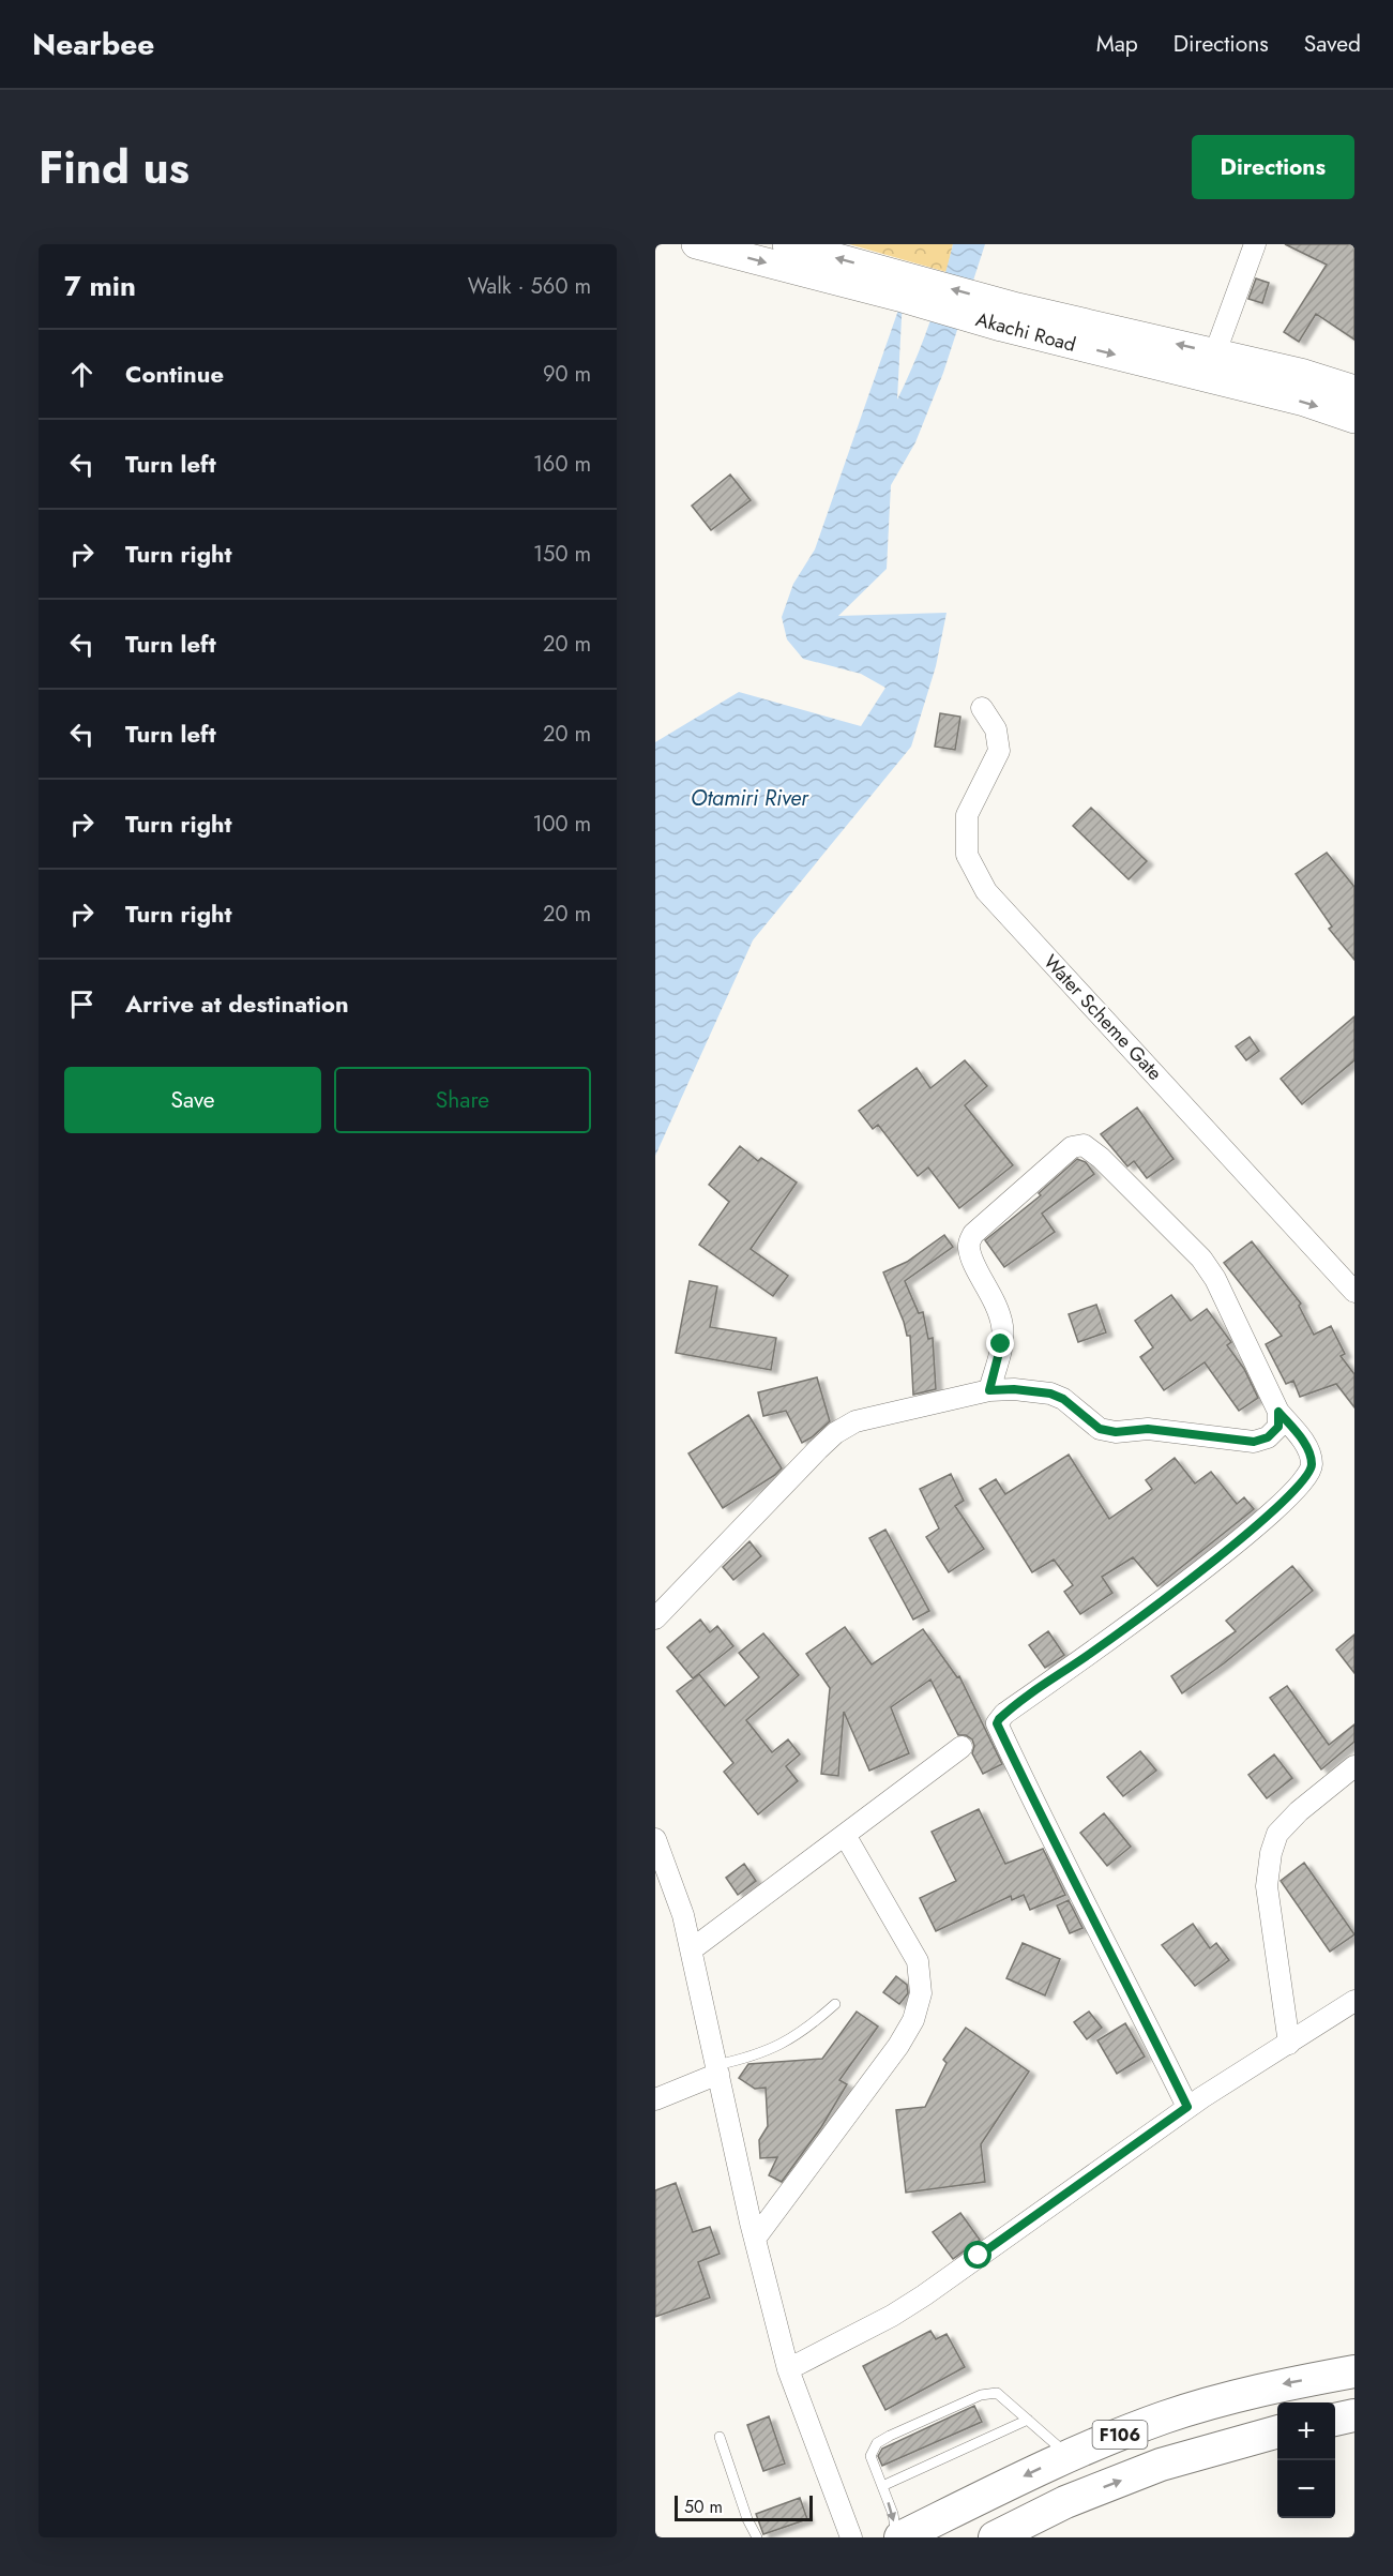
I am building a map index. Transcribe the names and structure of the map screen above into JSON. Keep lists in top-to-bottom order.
{
  "streets": {
    "main road": ["Akachi Road", "F106"],
    "street": ["Water Scheme Gate"]
  },
  "water": ["Otamiri River"],
  "scale_bar": "50 m",
  "page": {
    "header": "Nearbee",
    "nav": ["Map", "Directions", "Saved"],
    "title": "Find us",
    "buttons": [
      "Directions",
      ["Save", "Share"]
    ],
    "heading": ["7 min", "Walk · 560 m"],
    "list": [
      ["Continue", "90 m"],
      ["Turn left", "160 m"],
      ["Turn right", "150 m"],
      ["Turn left", "20 m"],
      ["Turn left", "20 m"],
      ["Turn right", "100 m"],
      ["Turn right", "20 m"],
      "Arrive at destination"
    ],
    "map_buttons": ["+", "−"],
    "scale": "50 m"
  }
}
